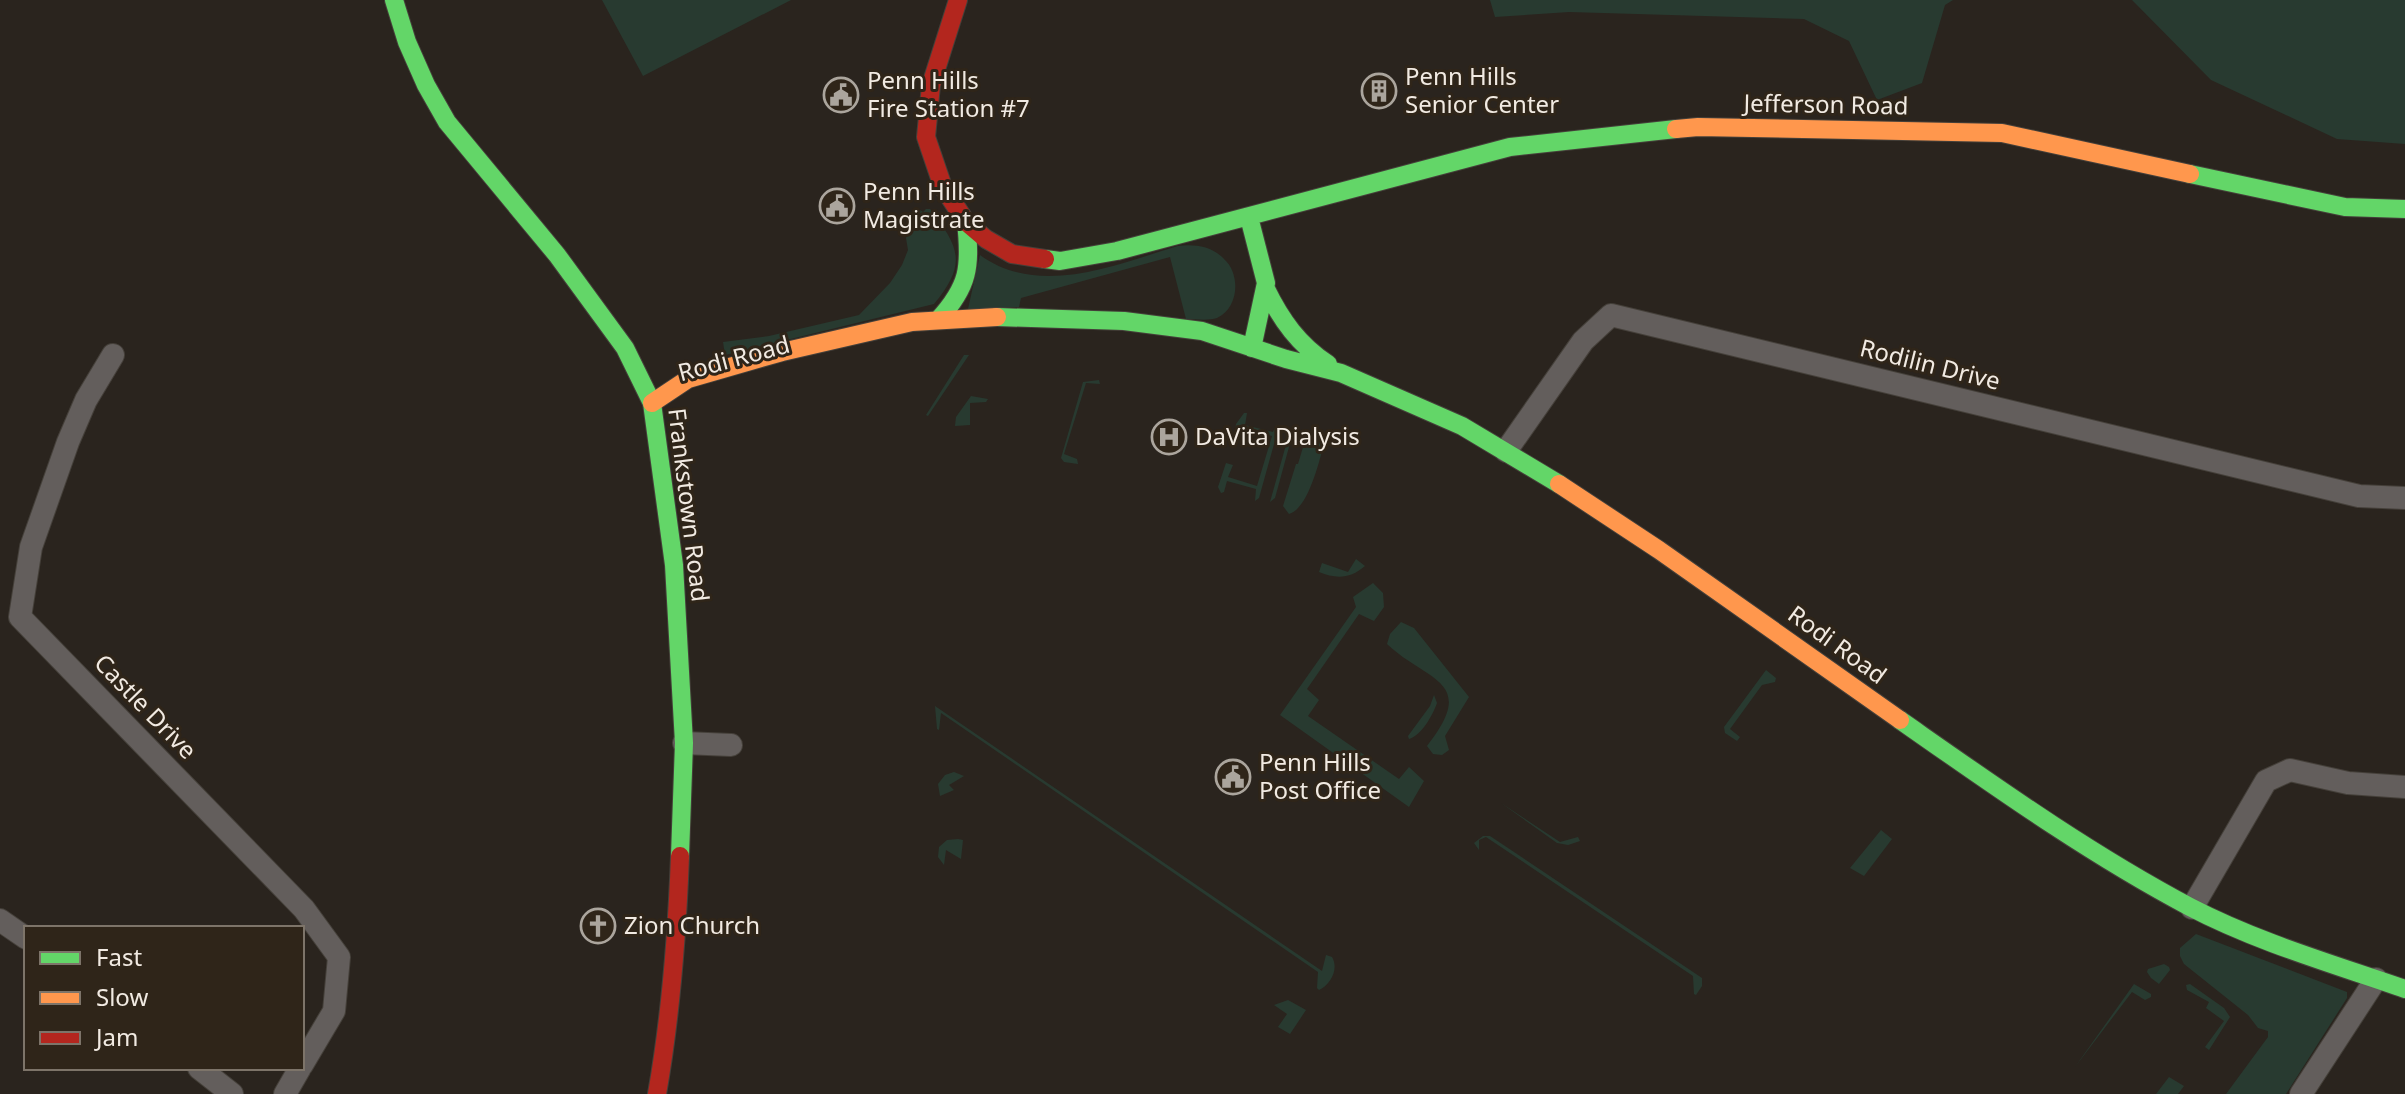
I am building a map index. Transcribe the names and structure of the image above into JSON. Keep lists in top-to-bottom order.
{
  "streets": {
    "main road": ["Jefferson Road", "Rodi Road", "Frankstown Road"],
    "street": ["Rodilin Drive", "Castle Drive"]
  },
  "crossings": [
    ["Rodi Road", "Rodilin Drive"],
    ["Rodi Road", "Frankstown Road"]
  ],
  "places": {
    "building": ["Penn Hills Senior Center"],
    "public building": ["Penn Hills Fire Station #7", "Penn Hills Magistrate", "Penn Hills Post Office"],
    "hospital": ["DaVita Dialysis"],
    "church": ["Zion Church"]
  },
  "legend": ["Fast", "Slow", "Jam"]
}
